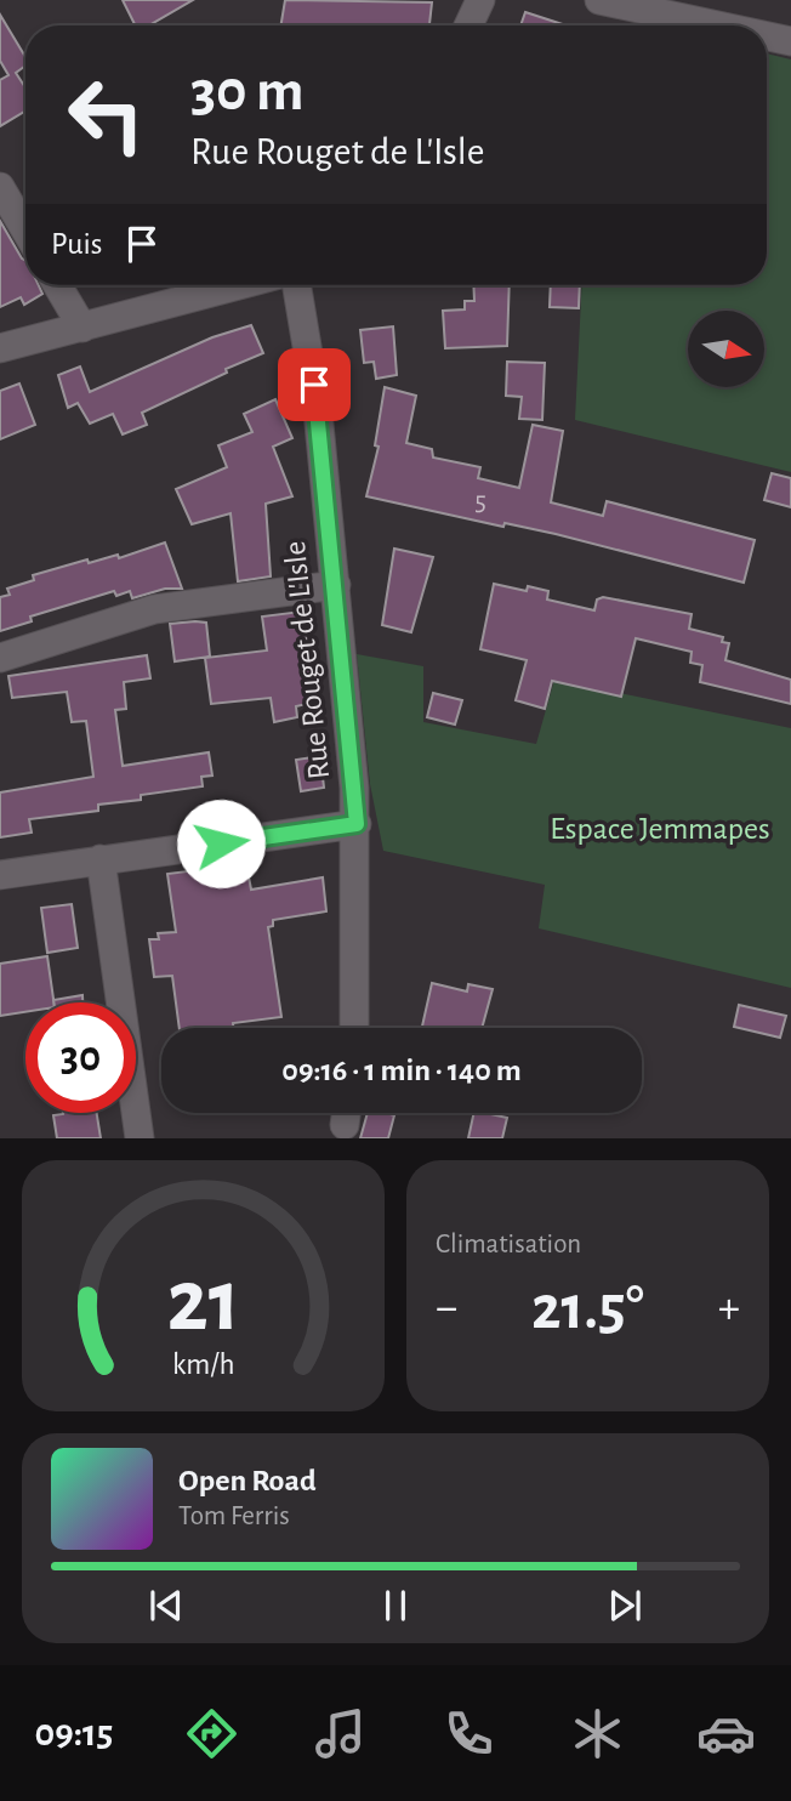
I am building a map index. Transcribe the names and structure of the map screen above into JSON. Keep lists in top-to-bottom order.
{
  "streets": {
    "street": ["Rue Rouget de L'Isle"]
  },
  "parks": ["Espace Jemmapes"],
  "house_numbers": ["5"],
  "north": "right",
  "page": {
    "turn": ["30 m", "Rue Rouget de L'Isle"],
    "then": "Puis",
    "limit": "30",
    "trip": "09:16 · 1 min · 140 m",
    "tile": "Climatisation",
    "heat": ["−", "21.5°", "+"],
    "song": ["Open Road", "Tom Ferris"],
    "tabs": "09:15",
    "gauge": ["21", "km/h"]
  }
}
